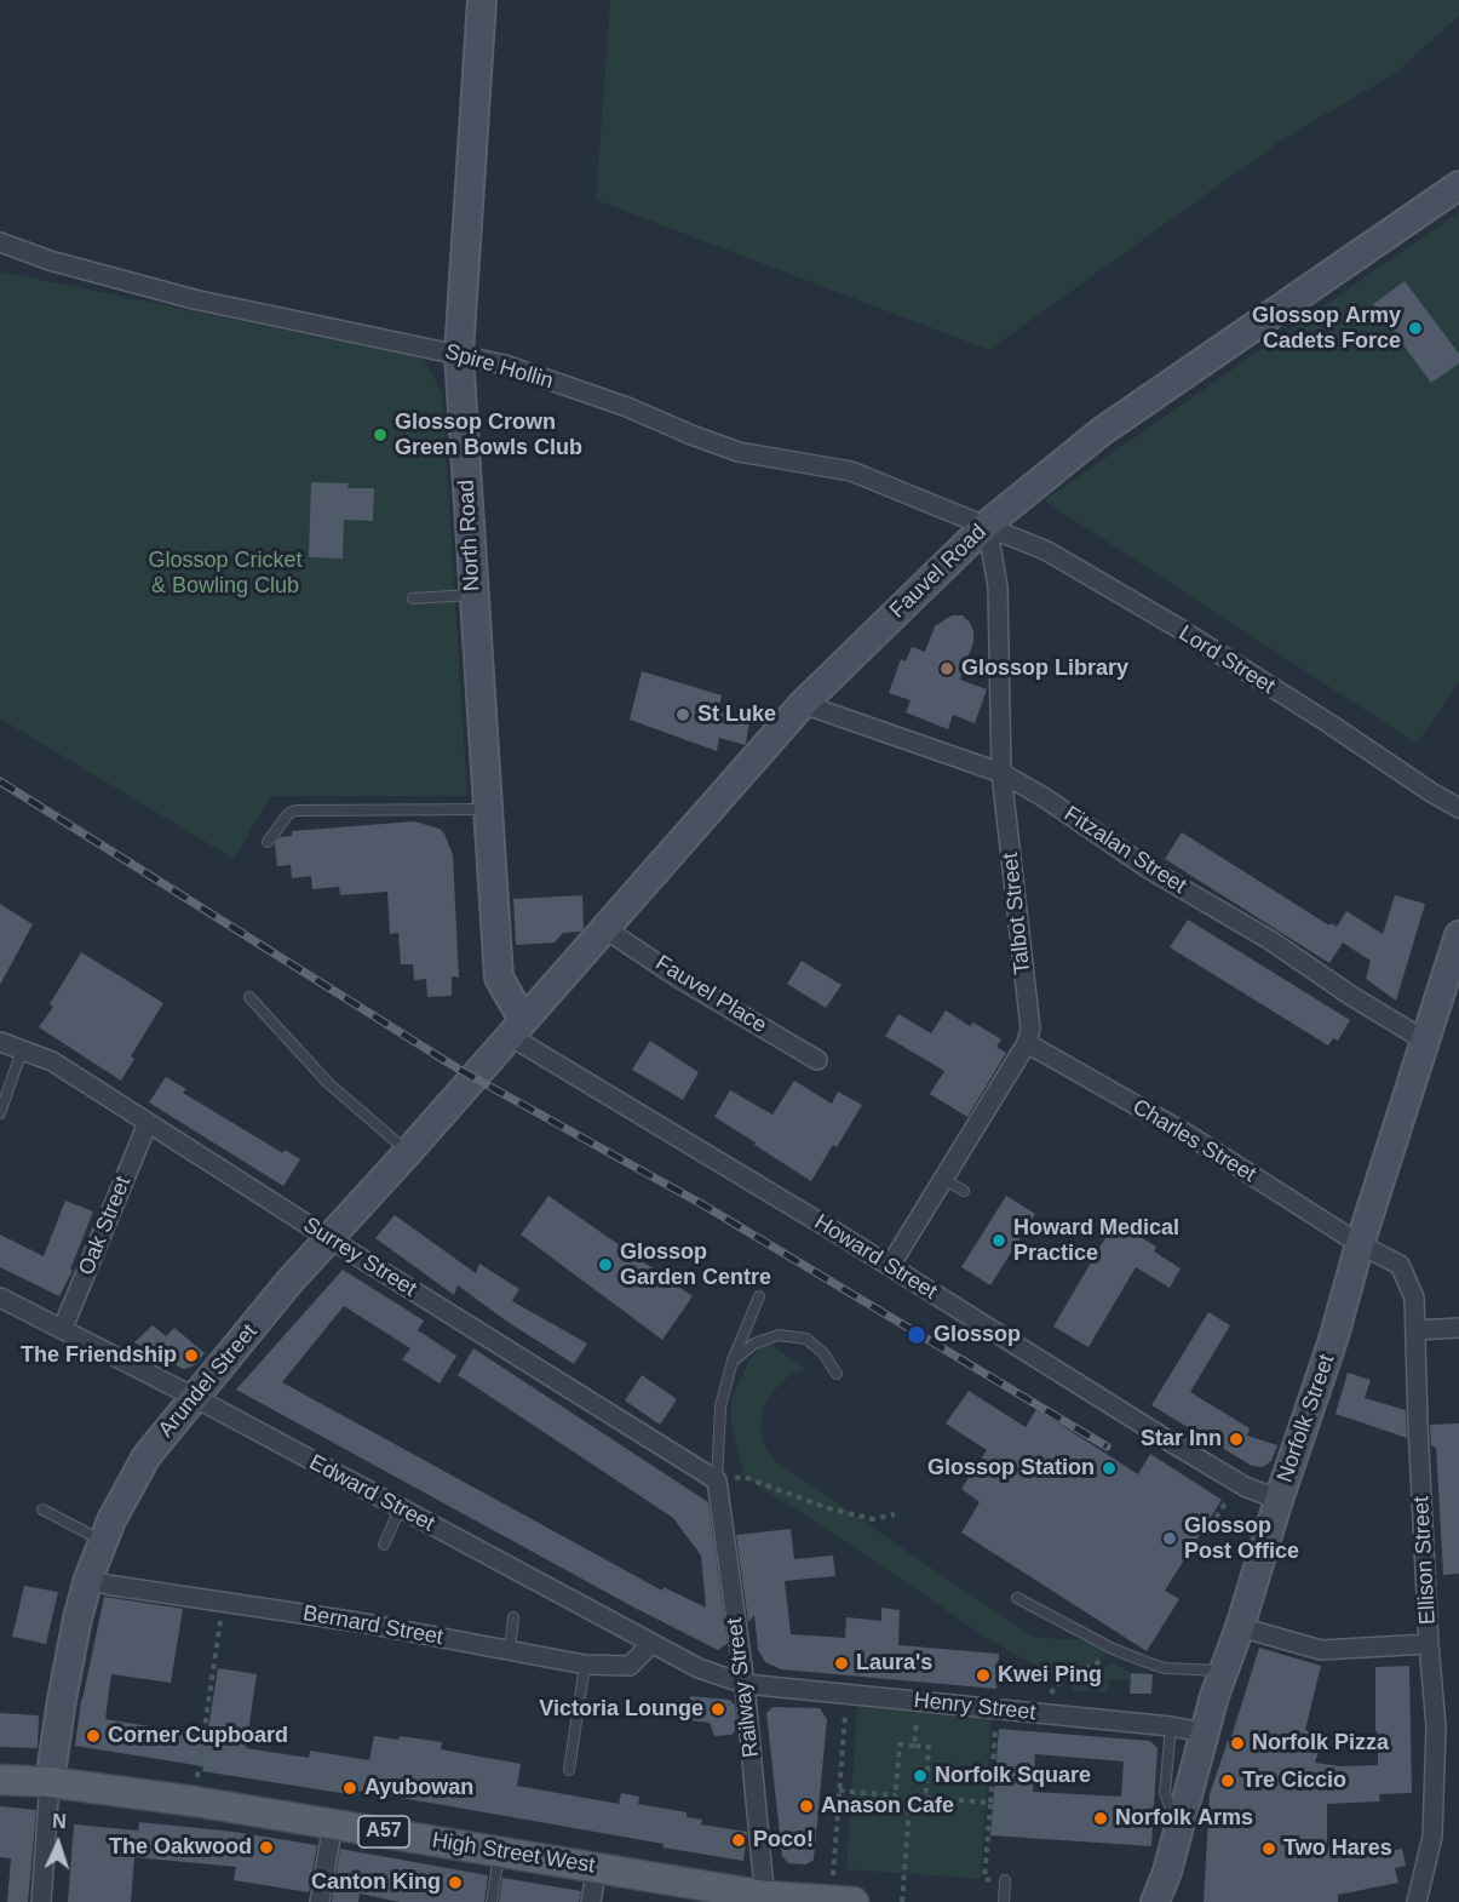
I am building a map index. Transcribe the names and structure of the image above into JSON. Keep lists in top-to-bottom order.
{
  "streets": {
    "main road": ["A57", "High Street West"],
    "street": [
      "Spire Hollin",
      "North Road",
      "Fauvel Road",
      "Lord Street",
      "Fitzalan Street",
      "Talbot Street",
      "Fauvel Place",
      "Charles Street",
      "Oak Street",
      "Surrey Street",
      "Howard Street",
      "Arundel Street",
      "Norfolk Street",
      "Edward Street",
      "Ellison Street",
      "Bernard Street",
      "Railway Street",
      "Henry Street"
    ]
  },
  "crossings": [
    ["Spire Hollin", "North Road"],
    ["Spire Hollin", "Fauvel Road"],
    ["Spire Hollin", "Lord Street"],
    ["Spire Hollin", "Talbot Street"],
    ["North Road", "Fauvel Road"],
    ["North Road", "Howard Street"],
    ["North Road", "Arundel Street"],
    ["Fauvel Road", "Lord Street"],
    ["Fauvel Road", "Fitzalan Street"],
    ["Fauvel Road", "Talbot Street"],
    ["Fauvel Road", "Fauvel Place"],
    ["Fauvel Road", "Howard Street"],
    ["Fauvel Road", "Arundel Street"],
    ["Lord Street", "Talbot Street"],
    ["Fitzalan Street", "Talbot Street"],
    ["Fitzalan Street", "Norfolk Street"],
    ["Talbot Street", "Charles Street"],
    ["Charles Street", "Norfolk Street"],
    ["Charles Street", "Ellison Street"],
    ["Oak Street", "Surrey Street"],
    ["Oak Street", "Edward Street"],
    ["Surrey Street", "Arundel Street"],
    ["Surrey Street", "Railway Street"],
    ["Howard Street", "Arundel Street"],
    ["Howard Street", "Norfolk Street"],
    ["Arundel Street", "Edward Street"],
    ["Arundel Street", "Bernard Street"],
    ["Arundel Street", "High Street West"],
    ["Norfolk Street", "Ellison Street"],
    ["Norfolk Street", "Henry Street"],
    ["Edward Street", "Bernard Street"],
    ["Edward Street", "Railway Street"],
    ["Edward Street", "Henry Street"],
    ["Railway Street", "Henry Street"],
    ["Railway Street", "High Street West"]
  ],
  "parks": ["Glossop Cricket & Bowling Club"],
  "places": [
    "Glossop Army Cadets Force",
    "Glossop Crown Green Bowls Club",
    "Glossop Library",
    "St Luke",
    "Howard Medical Practice",
    "Glossop Garden Centre",
    "Glossop",
    "The Friendship",
    "Star Inn",
    "Glossop Station",
    "Glossop Post Office",
    "Laura's",
    "Kwei Ping",
    "Victoria Lounge",
    "Corner Cupboard",
    "Norfolk Pizza",
    "Norfolk Square",
    "Tre Ciccio",
    "Ayubowan",
    "Anason Cafe",
    "Norfolk Arms",
    "Poco!",
    "The Oakwood",
    "Two Hares",
    "Canton King"
  ],
  "north": "top"
}
